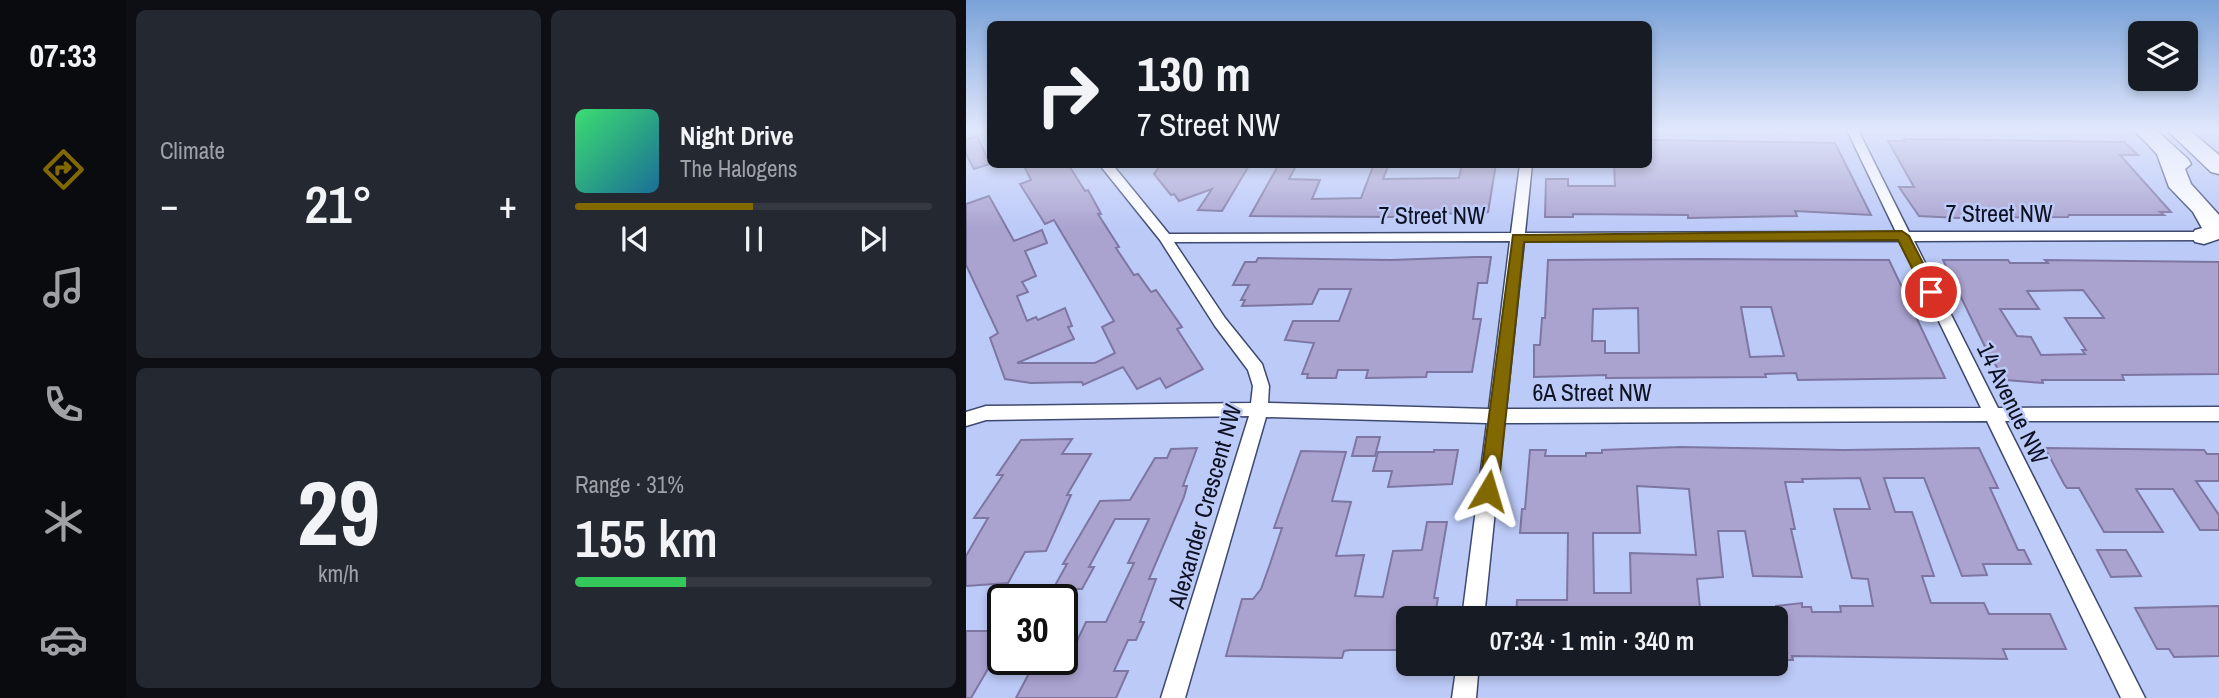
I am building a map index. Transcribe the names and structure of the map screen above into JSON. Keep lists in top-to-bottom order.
{
  "streets": {
    "street": [
      "7 Street NW",
      "6A Street NW",
      "14 Avenue NW",
      "Alexander Crescent NW"
    ]
  },
  "crossings": [
    ["7 Street NW", "14 Avenue NW"],
    ["7 Street NW", "Alexander Crescent NW"],
    ["6A Street NW", "14 Avenue NW"],
    ["6A Street NW", "Alexander Crescent NW"]
  ],
  "page": {
    "tabs": "07:33",
    "tile": [
      "Climate",
      ["29", "km/h"],
      ["Range · 31%", "155 km"]
    ],
    "turn": ["130 m", "7 Street NW"],
    "song": ["Night Drive", "The Halogens"],
    "heat": ["−", "21°", "+"],
    "limit": "30",
    "trip": "07:34 · 1 min · 340 m"
  }
}
